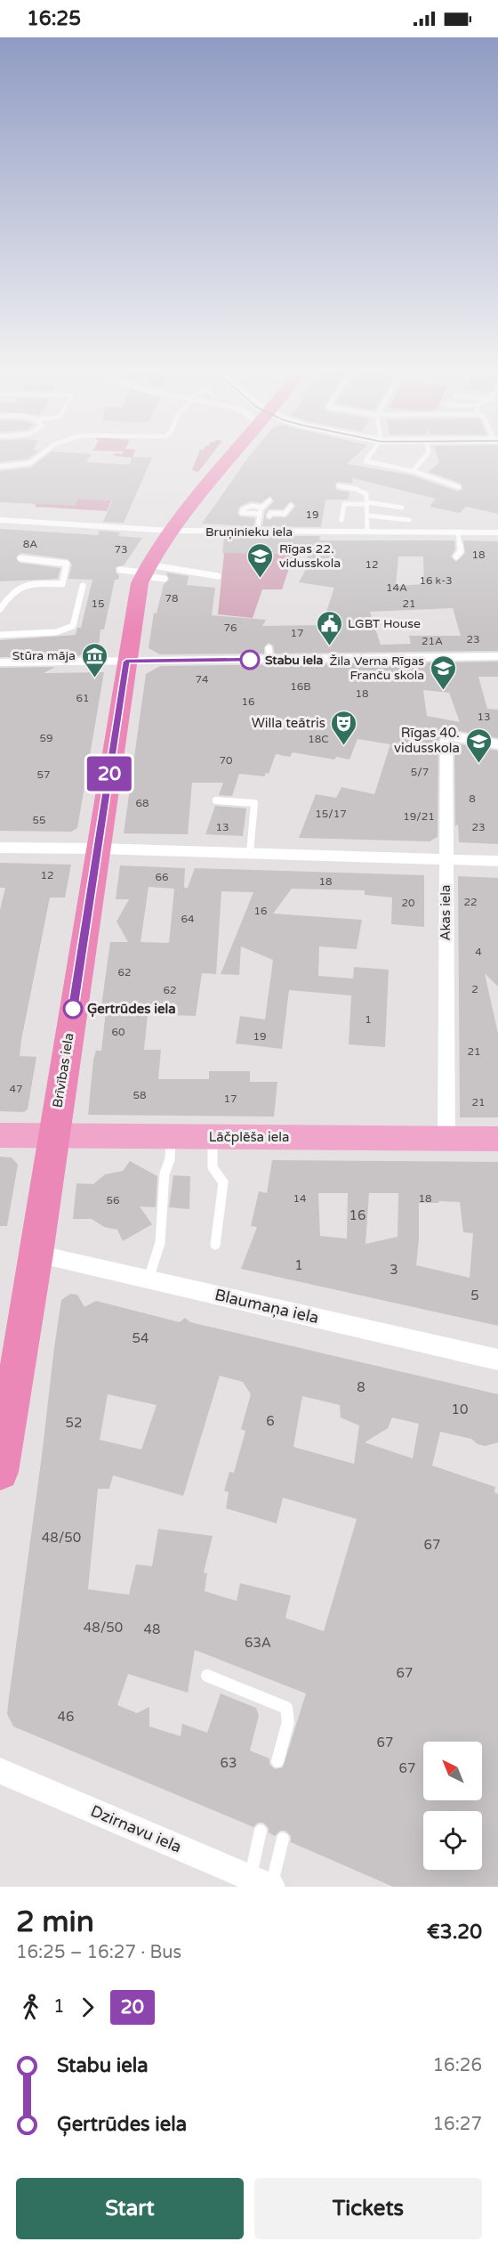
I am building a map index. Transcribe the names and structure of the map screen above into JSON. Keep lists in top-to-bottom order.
{
  "streets": {
    "highway": ["Brīvības iela"],
    "main road": ["Lāčplēša iela"],
    "street": [
      "Bruņinieku iela",
      "Akas iela",
      "Blaumaņa iela",
      "Dzirnavu iela"
    ]
  },
  "crossings": [
    ["Bruņinieku iela", "Brīvības iela"],
    ["Akas iela", "Lāčplēša iela"],
    ["Brīvības iela", "Lāčplēša iela"],
    ["Brīvības iela", "Blaumaņa iela"]
  ],
  "places": {
    "school or university": ["Rīgas 22. vidusskola", "Žila Verna Rīgas Franču skola", "Rīgas 40. vidusskola"],
    "public building": ["LGBT House"],
    "other": ["Stabu iela", "Ģertrūdes iela"],
    "museum": ["Stūra māja"],
    "theatre": ["Willa teātris"]
  },
  "lines": ["bus line 20"],
  "house_numbers": [
    "19",
    "8A",
    "73",
    "18",
    "12",
    "16 k-3",
    "14A",
    "78",
    "15",
    "21",
    "76",
    "17",
    "23",
    "21A",
    "74",
    "16B",
    "18",
    "61",
    "16",
    "13",
    "59",
    "18C",
    "70",
    "5/7",
    "57",
    "8",
    "68",
    "15/17",
    "19/21",
    "55",
    "13",
    "23",
    "12",
    "66",
    "18",
    "22",
    "20",
    "16",
    "64",
    "4",
    "62",
    "2",
    "62",
    "1",
    "60",
    "19",
    "21",
    "47",
    "58",
    "17",
    "21",
    "14",
    "18",
    "56",
    "16",
    "1",
    "3",
    "5",
    "54",
    "8",
    "10",
    "6",
    "52",
    "48/50",
    "67",
    "48/50",
    "48",
    "63A",
    "67",
    "46",
    "67",
    "63",
    "67"
  ],
  "north": "top left",
  "page": {
    "status": "16:25",
    "on_map": "20",
    "heading": ["2 min", "16:25 – 16:27 · Bus", "€3.20"],
    "legs": ["1", "20"],
    "list": [
      {
        "name": "Stabu iela",
        "value": "16:26"
      },
      {
        "name": "Ģertrūdes iela",
        "value": "16:27"
      }
    ],
    "buttons": ["Start", "Tickets"]
  }
}
